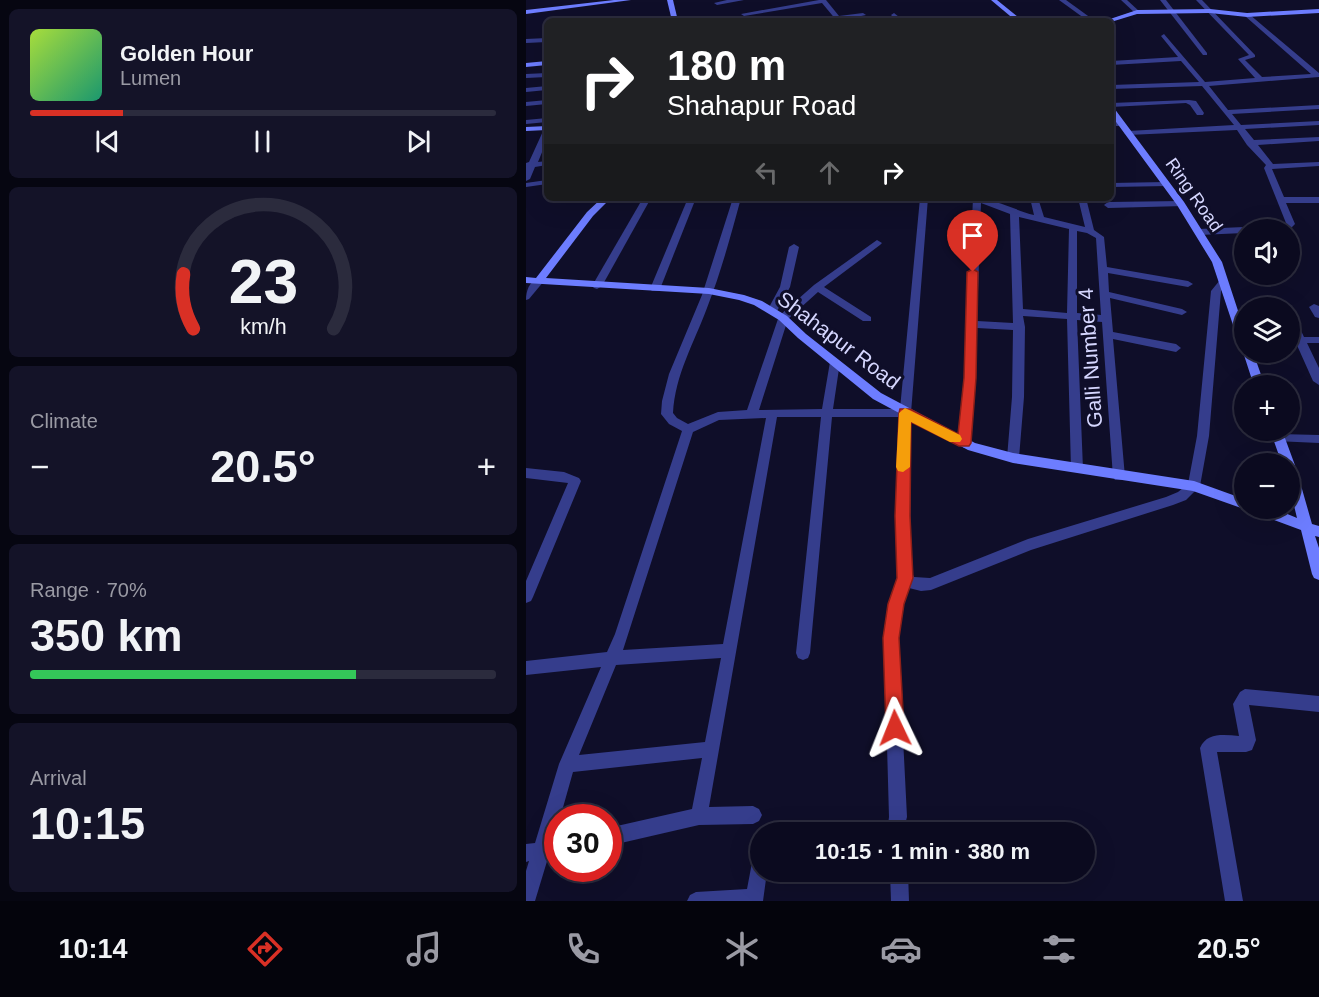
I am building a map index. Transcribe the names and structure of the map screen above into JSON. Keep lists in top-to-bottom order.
{
  "streets": {
    "main road": ["Ring Road", "Shahapur Road"],
    "street": ["Galli Number 4"]
  },
  "crossings": [
    ["Shahapur Road", "Galli Number 4"]
  ],
  "page": {
    "turn": ["180 m", "Shahapur Road"],
    "song": ["Golden Hour", "Lumen"],
    "map_buttons": ["+", "−"],
    "tile": [
      "Climate",
      ["Range · 70%", "350 km"],
      ["Arrival", "10:15"]
    ],
    "heat": ["−", "20.5°", "+"],
    "limit": "30",
    "trip": "10:15 · 1 min · 380 m",
    "tabs": ["10:14", "20.5°"],
    "gauge": ["23", "km/h"]
  }
}
